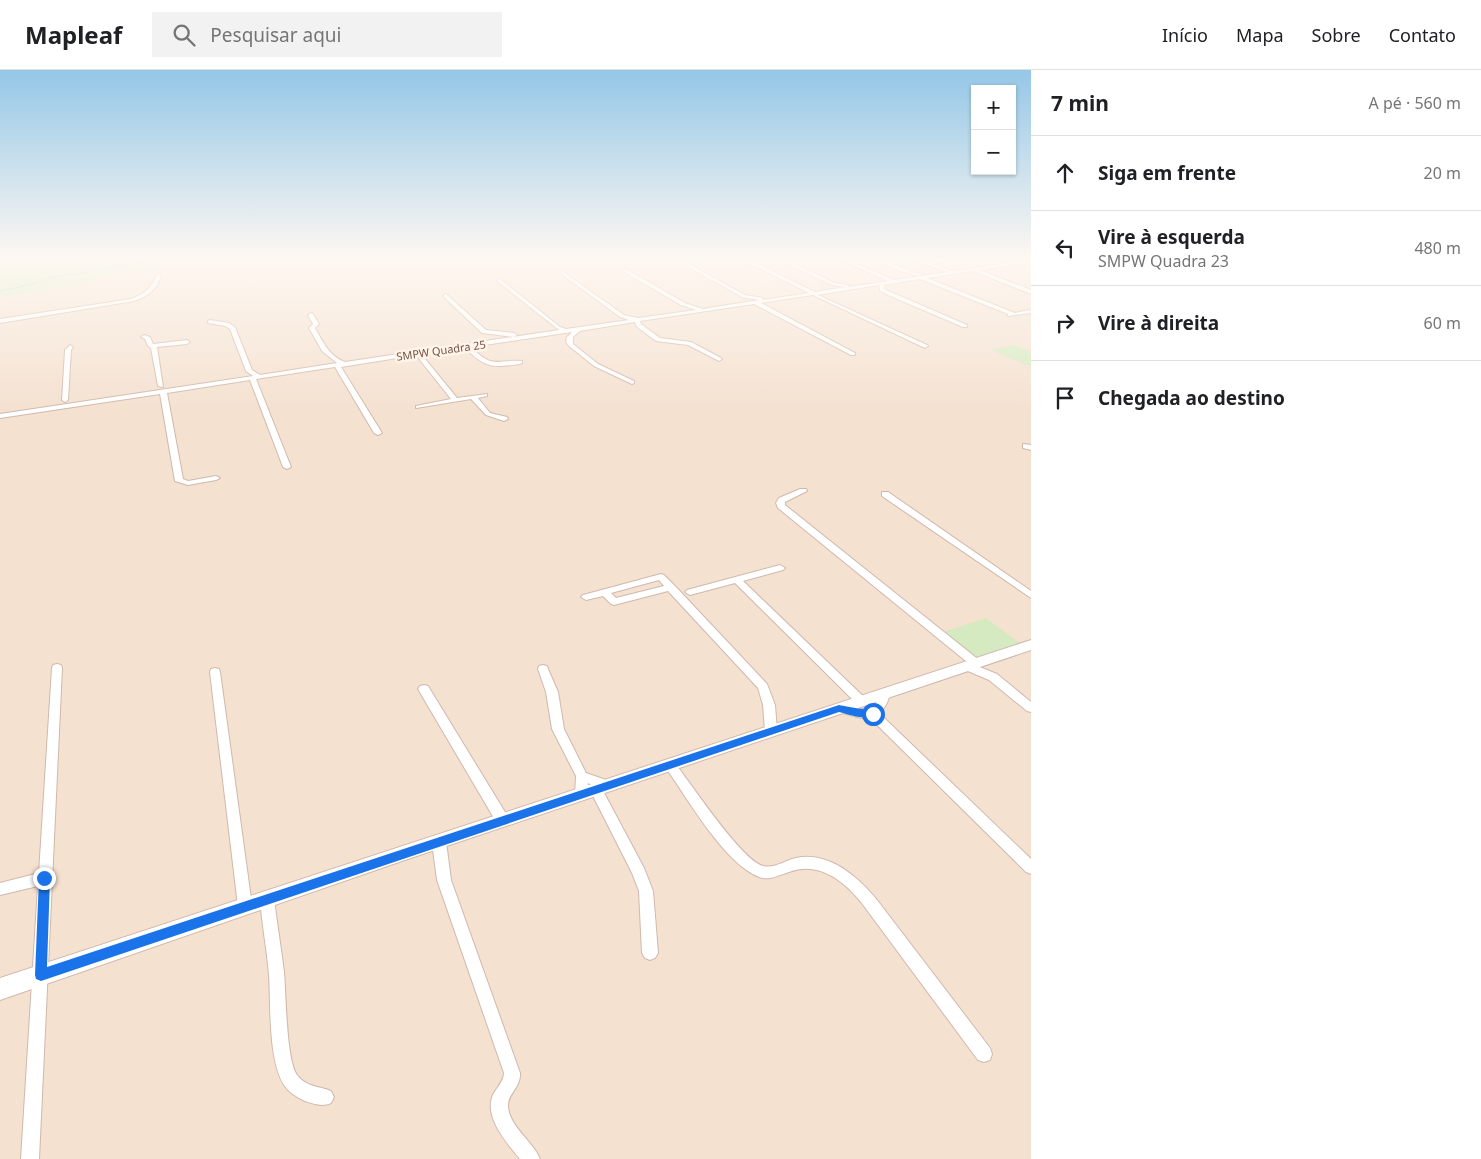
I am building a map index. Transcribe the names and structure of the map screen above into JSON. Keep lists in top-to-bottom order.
{
  "streets": {
    "street": ["SMPW Quadra 25"]
  },
  "page": {
    "header": "Mapleaf",
    "search": "Pesquisar aqui",
    "nav": [
      "Início",
      "Mapa",
      "Sobre",
      "Contato"
    ],
    "heading": ["7 min", "A pé · 560 m"],
    "map_buttons": ["+", "−"],
    "list": [
      ["Siga em frente", "20 m"],
      ["Vire à esquerda", "SMPW Quadra 23", "480 m"],
      ["Vire à direita", "60 m"],
      "Chegada ao destino"
    ]
  }
}
